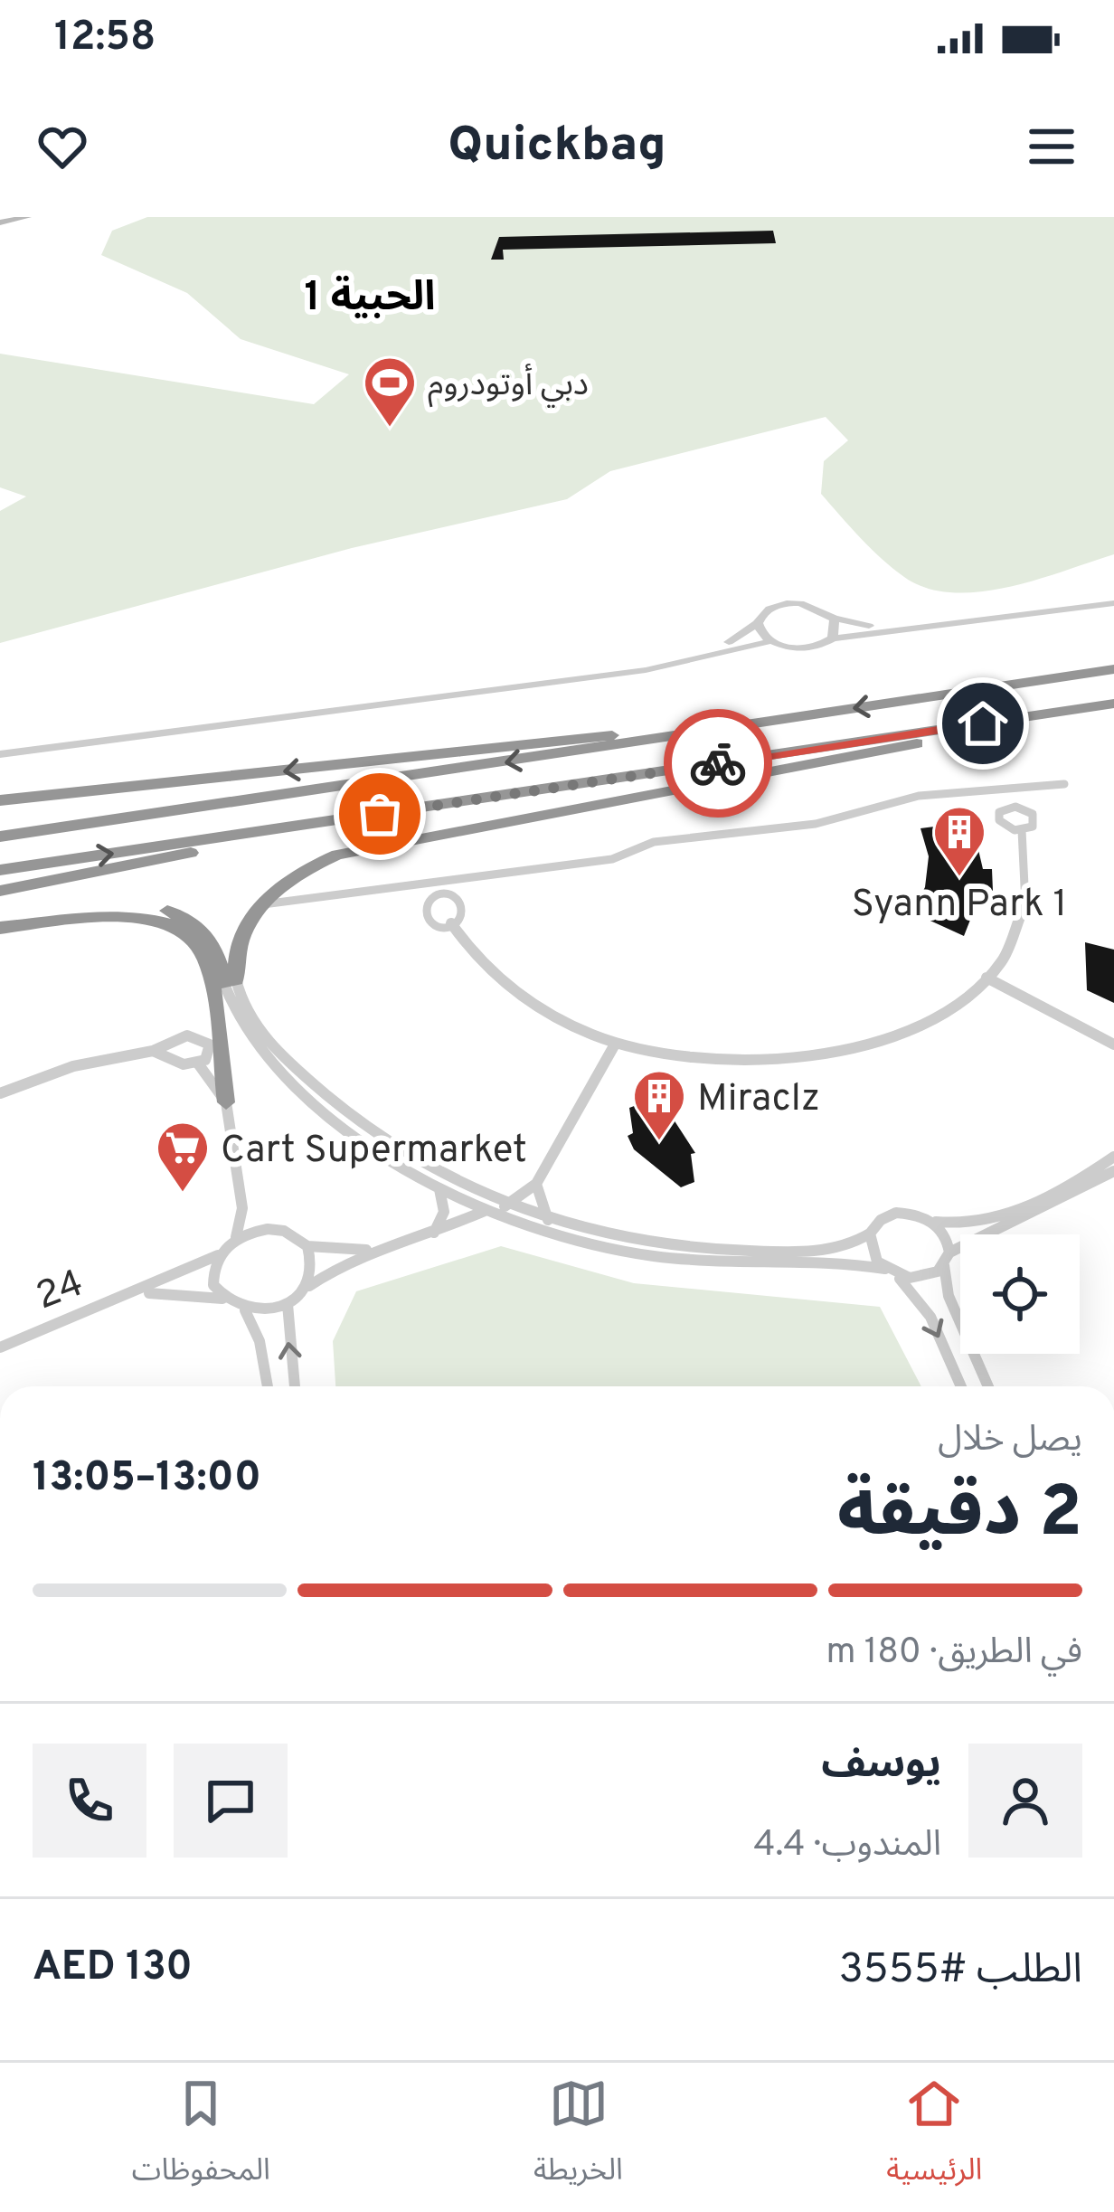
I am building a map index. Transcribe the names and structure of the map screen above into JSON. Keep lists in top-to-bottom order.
{
  "streets": {
    "street": ["24"]
  },
  "districts": ["الحبية 1"],
  "places": {
    "sports": ["دبي أوتودروم"],
    "building": ["Syann Park 1", "Miraclz"],
    "supermarket": ["Cart Supermarket"]
  },
  "page": {
    "status": "12:58",
    "header": "Quickbag",
    "heading": ["2 دقيقة", "يصل خلال", "13:00–13:05"],
    "panel": [
      "يوسف",
      "المندوب · 4.4",
      "الطلب #3555",
      "AED 130"
    ],
    "bar": "في الطريق · 180 m",
    "tabs": ["الرئيسية", "الخريطة", "المحفوظات"]
  }
}
